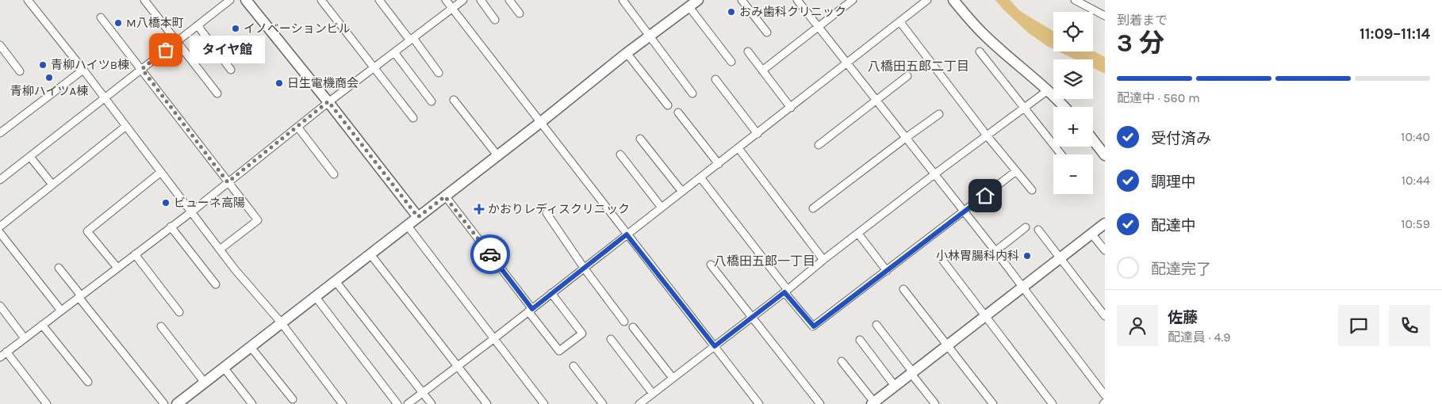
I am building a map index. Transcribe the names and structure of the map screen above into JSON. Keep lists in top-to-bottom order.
{
  "districts": ["八橋田五郎二丁目", "八橋田五郎一丁目"],
  "places": {
    "other": [
      "おみ歯科クリニック",
      "M八橋本町",
      "イノベーションビル",
      "タイヤ館",
      "青柳ハイツB棟",
      "青柳ハイツA棟",
      "日生電機商会",
      "ビューネ高陽",
      "小林胃腸科内科"
    ],
    "health": ["かおりレディスクリニック"]
  },
  "page": {
    "heading": ["3 分", "到着まで", "11:09–11:14"],
    "panel": ["佐藤", "配達員 · 4.9"],
    "map_buttons": ["+", "−"],
    "bubble": "タイヤ館",
    "bar": "配達中 · 560 m",
    "list": [
      ["受付済み", "10:40"],
      ["調理中", "10:44"],
      ["配達中", "10:59"],
      "配達完了"
    ]
  }
}
